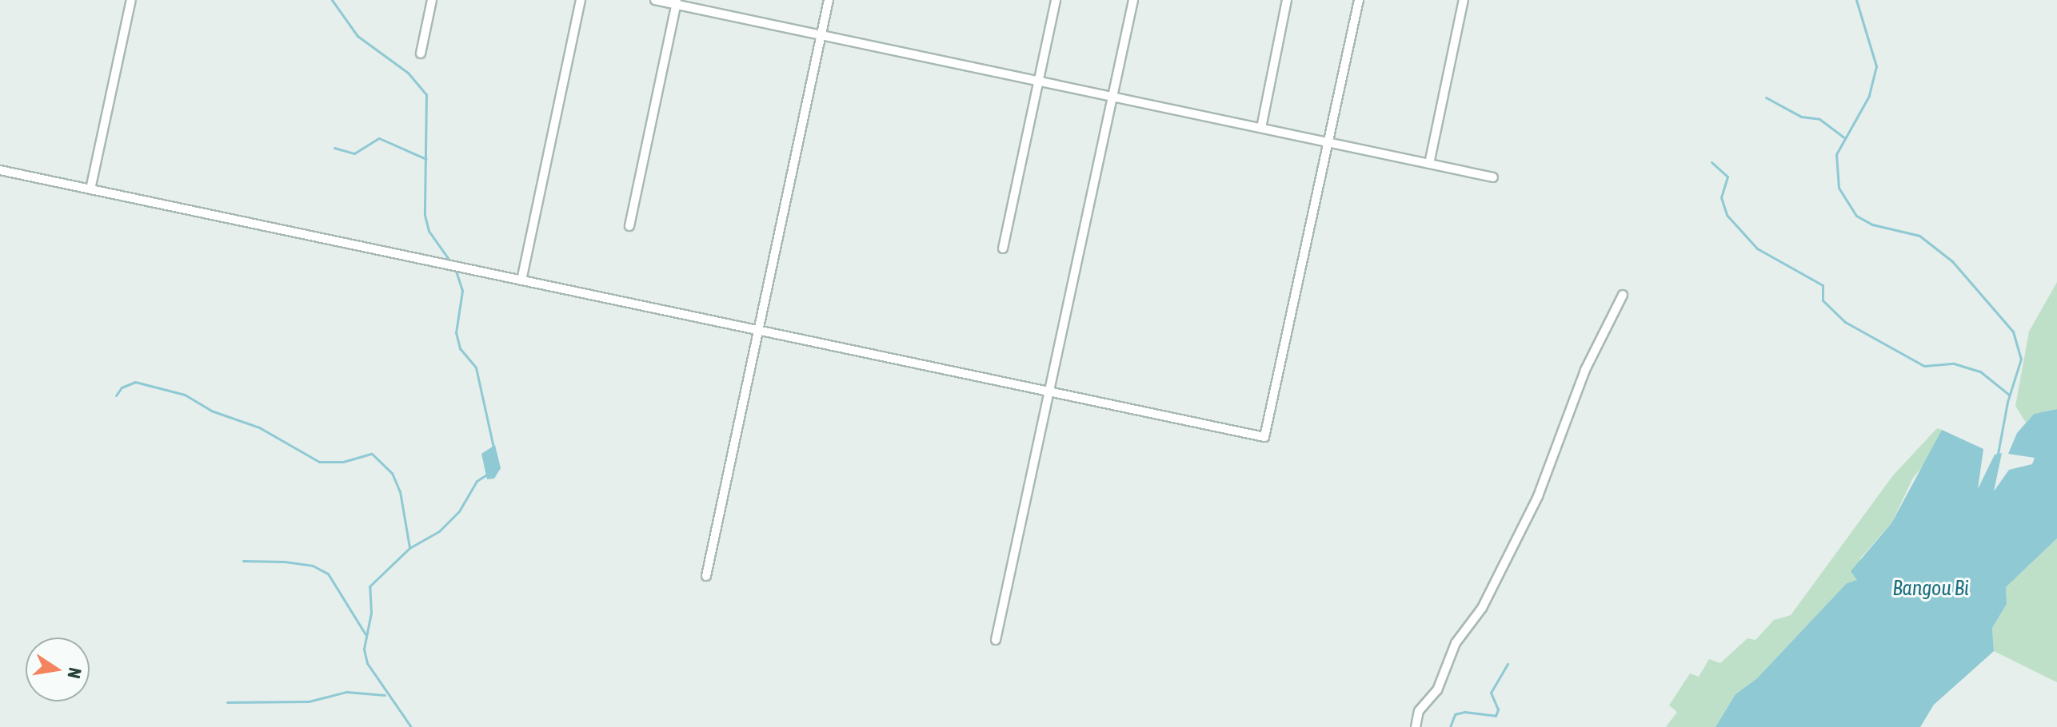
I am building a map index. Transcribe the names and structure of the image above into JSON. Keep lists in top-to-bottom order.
{
  "water": ["Bangou Bi"],
  "north": "right"
}
